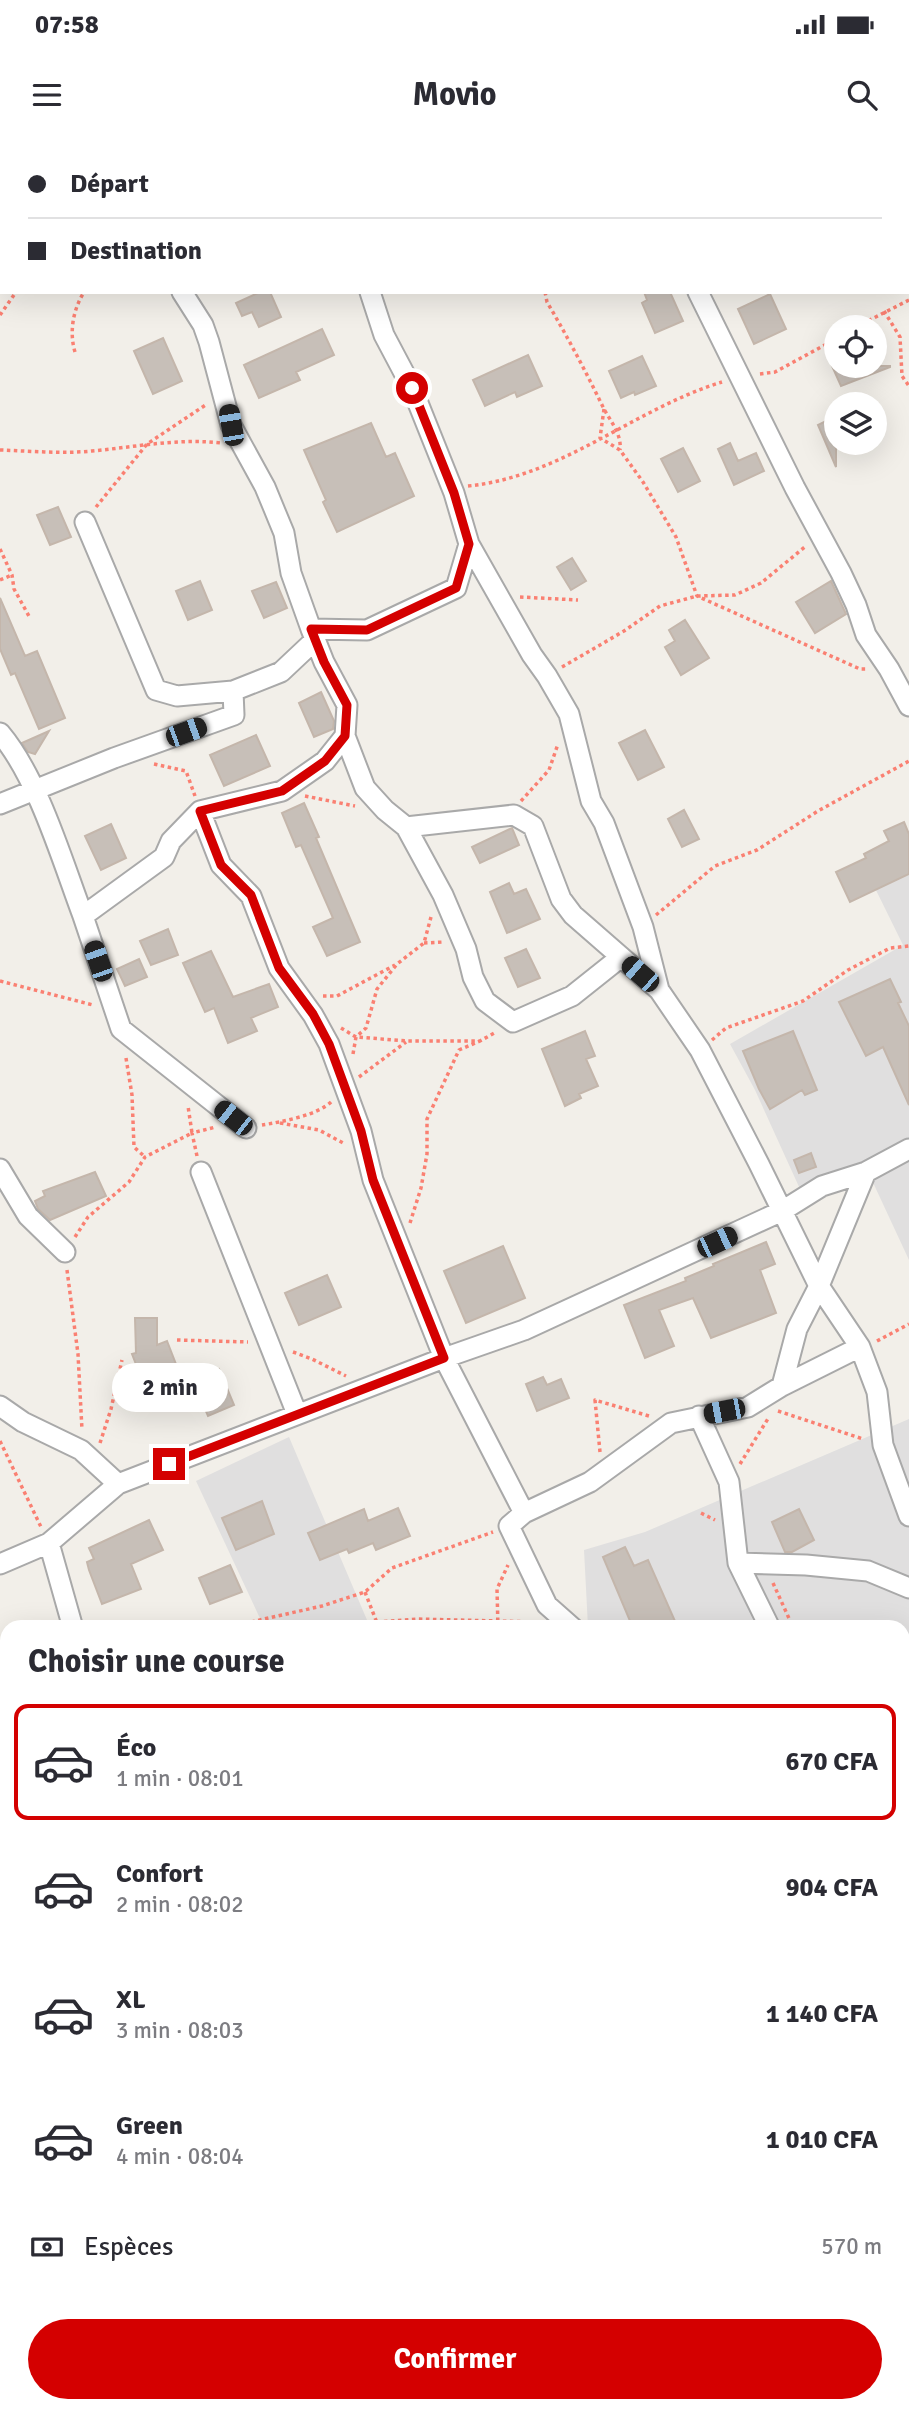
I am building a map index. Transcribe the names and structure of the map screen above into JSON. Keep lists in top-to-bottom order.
{
  "page": {
    "status": "07:58",
    "header": "Movio",
    "banner": ["Départ", "Destination"],
    "bubble": "2 min",
    "heading": "Choisir une course",
    "list": [
      {
        "name": "Éco",
        "note": "1 min · 08:01",
        "value": "670 CFA"
      },
      {
        "name": "Confort",
        "note": "2 min · 08:02",
        "value": "904 CFA"
      },
      {
        "name": "XL",
        "note": "3 min · 08:03",
        "value": "1 140 CFA"
      },
      {
        "name": "Green",
        "note": "4 min · 08:04",
        "value": "1 010 CFA"
      }
    ],
    "pay": ["Espèces", "570 m"],
    "buttons": "Confirmer"
  }
}
